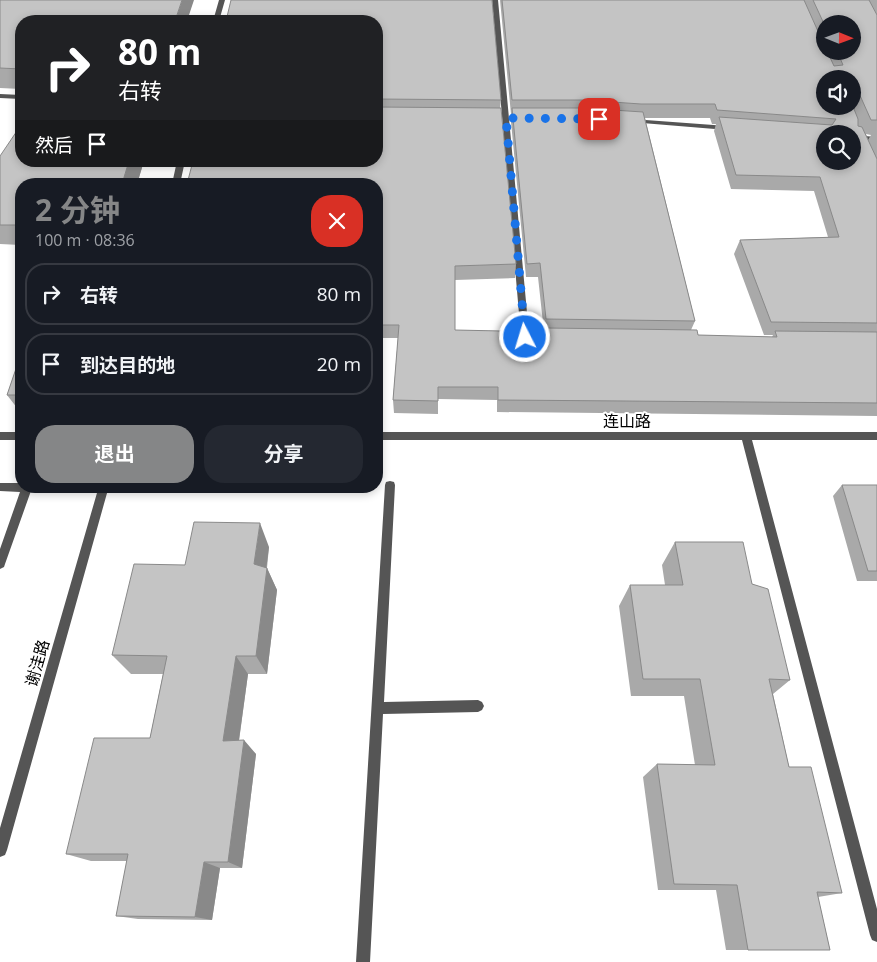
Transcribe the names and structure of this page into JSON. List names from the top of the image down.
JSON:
{
  "streets": {
    "street": ["连山路", "谢洼路"]
  },
  "north": "right",
  "page": {
    "turn": ["80 m", "右转"],
    "then": "然后",
    "heading": ["2 分钟", "100 m · 08:36"],
    "list": [
      {
        "name": "右转",
        "value": "80 m"
      },
      {
        "name": "到达目的地",
        "value": "20 m"
      }
    ],
    "buttons": ["退出", "分享"]
  }
}
